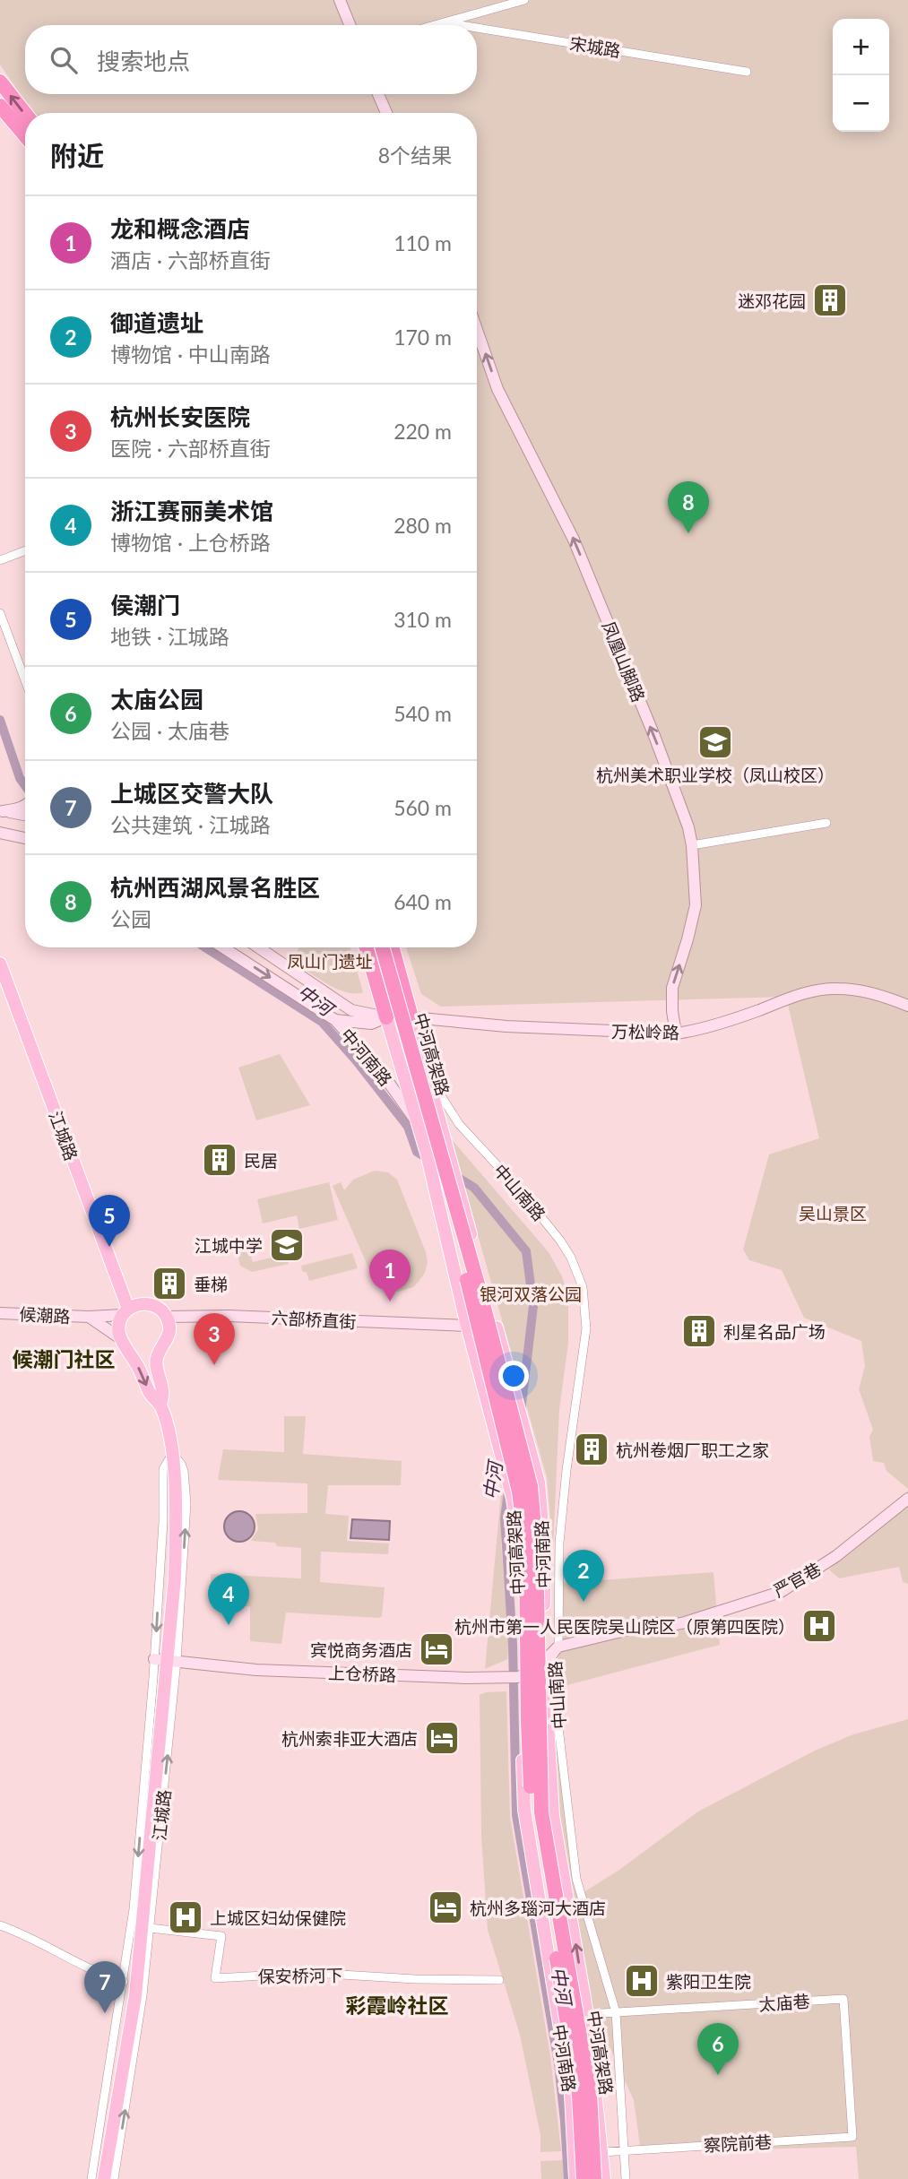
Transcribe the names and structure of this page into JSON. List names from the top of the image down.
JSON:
{
  "streets": {
    "highway": ["中河高架路"],
    "main road": ["中河南路", "江城路"],
    "street": [
      "宋城路",
      "凤凰山脚路",
      "万松岭路",
      "中山南路",
      "候潮路",
      "六部桥直街",
      "严官巷",
      "上仓桥路",
      "保安桥河下",
      "太庙巷",
      "察院前巷"
    ]
  },
  "crossings": [
    ["凤凰山脚路", "万松岭路"],
    ["万松岭路", "中河南路"],
    ["中河南路", "中山南路"],
    ["中河南路", "六部桥直街"],
    ["中河南路", "上仓桥路"],
    ["中河南路", "太庙巷"],
    ["中河南路", "察院前巷"],
    ["江城路", "候潮路"],
    ["江城路", "六部桥直街"],
    ["江城路", "上仓桥路"],
    ["江城路", "保安桥河下"],
    ["中山南路", "严官巷"],
    ["中山南路", "太庙巷"],
    ["中山南路", "察院前巷"],
    ["候潮路", "六部桥直街"],
    ["太庙巷", "察院前巷"]
  ],
  "one_way": ["凤凰山脚路"],
  "districts": ["候潮门社区", "彩霞岭社区"],
  "water": ["中河"],
  "parks": ["凤山门遗址", "吴山景区", "银河双落公园"],
  "places": {
    "building": [
      "迷邓花园",
      "民居",
      "垂梯",
      "利星名品广场",
      "杭州卷烟厂职工之家"
    ],
    "school or university": ["杭州美术职业学校（凤山校区）", "江城中学"],
    "hospital": ["杭州市第一人民医院吴山院区（原第四医院）", "上城区妇幼保健院", "紫阳卫生院"],
    "hotel": ["宾悦商务酒店", "杭州索非亚大酒店", "杭州多瑙河大酒店"]
  },
  "page": {
    "map_buttons": ["+", "−"],
    "search": "搜索地点",
    "heading": ["附近", "8个结果"],
    "list": [
      {
        "mark": "1",
        "name": "龙和概念酒店",
        "note": "酒店 · 六部桥直街",
        "value": "110 m"
      },
      {
        "mark": "2",
        "name": "御道遗址",
        "note": "博物馆 · 中山南路",
        "value": "170 m"
      },
      {
        "mark": "3",
        "name": "杭州长安医院",
        "note": "医院 · 六部桥直街",
        "value": "220 m"
      },
      {
        "mark": "4",
        "name": "浙江赛丽美术馆",
        "note": "博物馆 · 上仓桥路",
        "value": "280 m"
      },
      {
        "mark": "5",
        "name": "侯潮门",
        "note": "地铁 · 江城路",
        "value": "310 m"
      },
      {
        "mark": "6",
        "name": "太庙公园",
        "note": "公园 · 太庙巷",
        "value": "540 m"
      },
      {
        "mark": "7",
        "name": "上城区交警大队",
        "note": "公共建筑 · 江城路",
        "value": "560 m"
      },
      {
        "mark": "8",
        "name": "杭州西湖风景名胜区",
        "note": "公园",
        "value": "640 m"
      }
    ],
    "pins": [
      "8",
      "5",
      "1",
      "3",
      "2",
      "4",
      "7",
      "6"
    ]
  }
}
